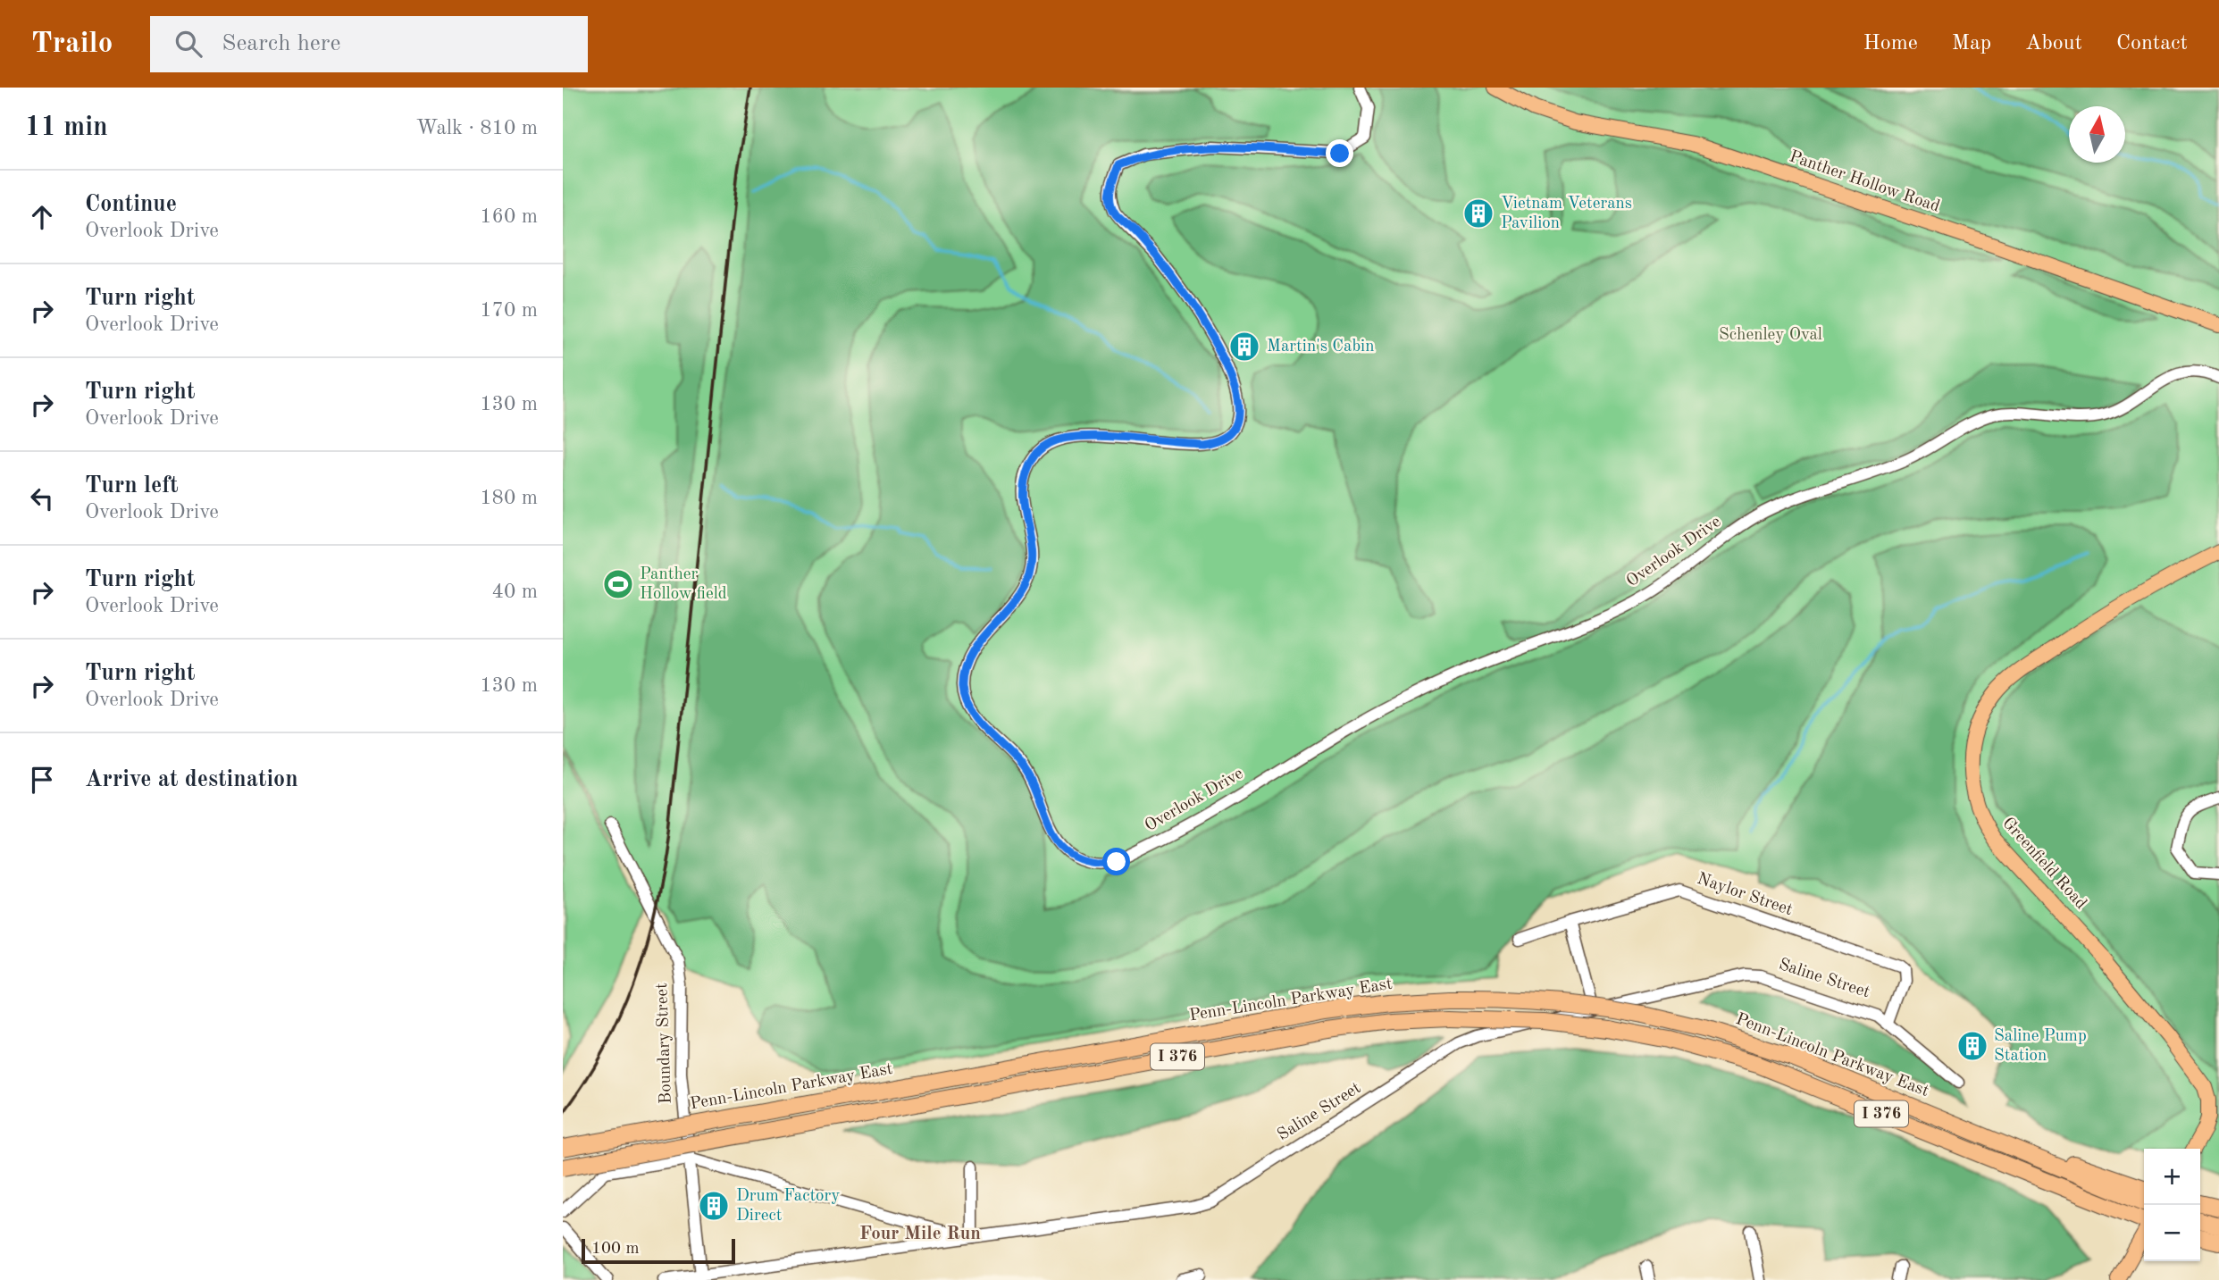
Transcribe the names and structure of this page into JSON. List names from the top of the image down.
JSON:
{
  "streets": {
    "highway": ["Penn-Lincoln Parkway East", "I 376"],
    "main road": ["Panther Hollow Road", "Greenfield Road"],
    "street": [
      "Overlook Drive",
      "Naylor Street",
      "Saline Street",
      "Boundary Street"
    ]
  },
  "crossings": [
    ["Naylor Street", "Saline Street"],
    ["Saline Street", "Boundary Street"]
  ],
  "districts": ["Four Mile Run"],
  "parks": ["Schenley Oval"],
  "places": {
    "building": [
      "Vietnam Veterans Pavilion",
      "Martin's Cabin",
      "Saline Pump Station",
      "Drum Factory Direct"
    ],
    "sports": ["Panther Hollow field"]
  },
  "scale_bar": "100 m",
  "north": "top",
  "page": {
    "header": "Trailo",
    "search": "Search here",
    "nav": [
      "Home",
      "Map",
      "About",
      "Contact"
    ],
    "heading": ["11 min", "Walk · 810 m"],
    "list": [
      ["Continue", "Overlook Drive", "160 m"],
      ["Turn right", "Overlook Drive", "170 m"],
      ["Turn right", "Overlook Drive", "130 m"],
      ["Turn left", "Overlook Drive", "180 m"],
      ["Turn right", "Overlook Drive", "40 m"],
      ["Turn right", "Overlook Drive", "130 m"],
      "Arrive at destination"
    ],
    "map_buttons": ["+", "−"],
    "scale": "100 m"
  }
}
